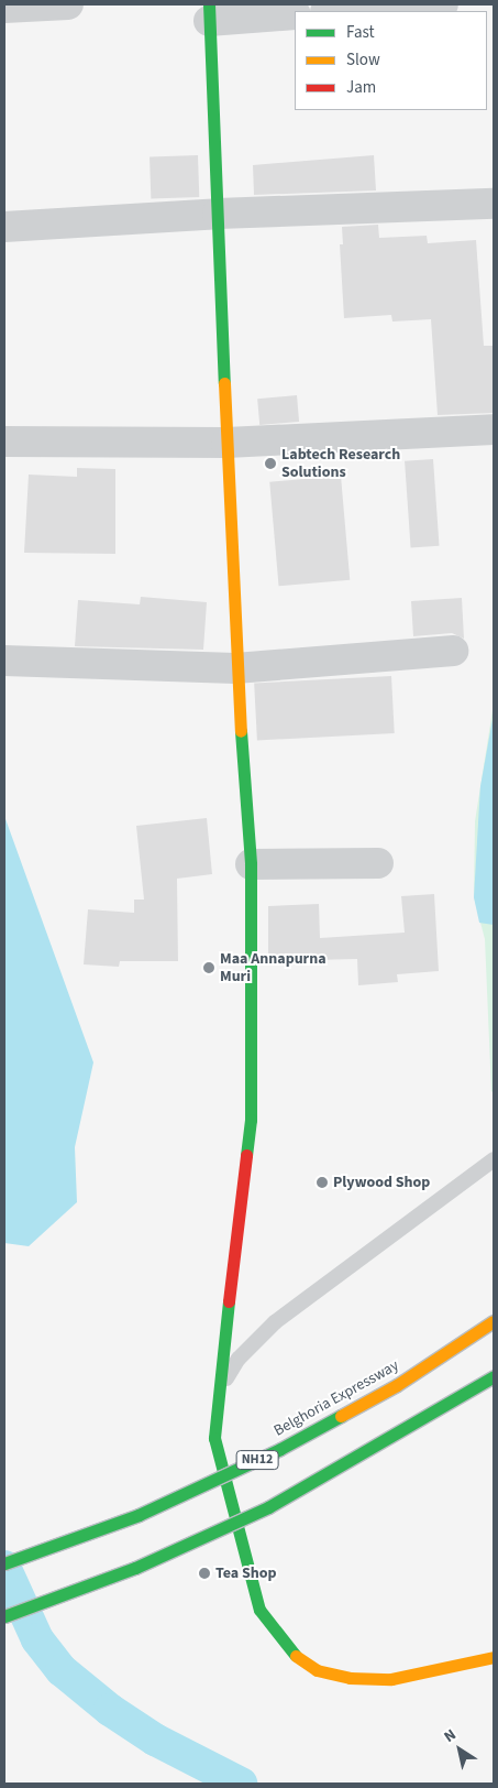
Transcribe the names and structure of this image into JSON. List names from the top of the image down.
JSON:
{
  "streets": {
    "main road": ["Belghoria Expressway", "NH12"]
  },
  "places": [
    "Labtech Research Solutions",
    "Maa Annapurna Muri",
    "Plywood Shop",
    "Tea Shop"
  ],
  "legend": ["Fast", "Slow", "Jam"],
  "north": "top left"
}
